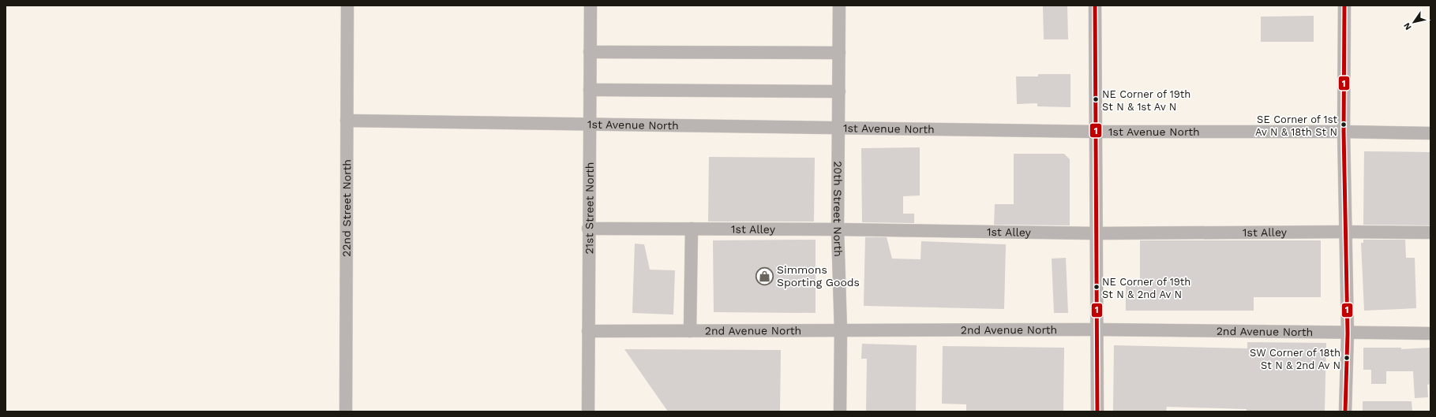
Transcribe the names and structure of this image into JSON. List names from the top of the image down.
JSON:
{
  "streets": {
    "street": [
      "1st Avenue North",
      "22nd Street North",
      "21st Street North",
      "20th Street North",
      "1st Alley",
      "2nd Avenue North"
    ]
  },
  "crossings": [
    ["1st Avenue North", "22nd Street North"],
    ["1st Avenue North", "21st Street North"],
    ["1st Avenue North", "20th Street North"],
    ["21st Street North", "1st Alley"],
    ["21st Street North", "2nd Avenue North"],
    ["20th Street North", "1st Alley"],
    ["20th Street North", "2nd Avenue North"]
  ],
  "places": {
    "other": [
      "NE Corner of 19th St N & 1st Av N",
      "SE Corner of 1st Av N & 18th St N",
      "NE Corner of 19th St N & 2nd Av N",
      "SW Corner of 18th St N & 2nd Av N"
    ],
    "shop": ["Simmons Sporting Goods"]
  },
  "lines": ["transit line 1"],
  "north": "bottom left"
}
